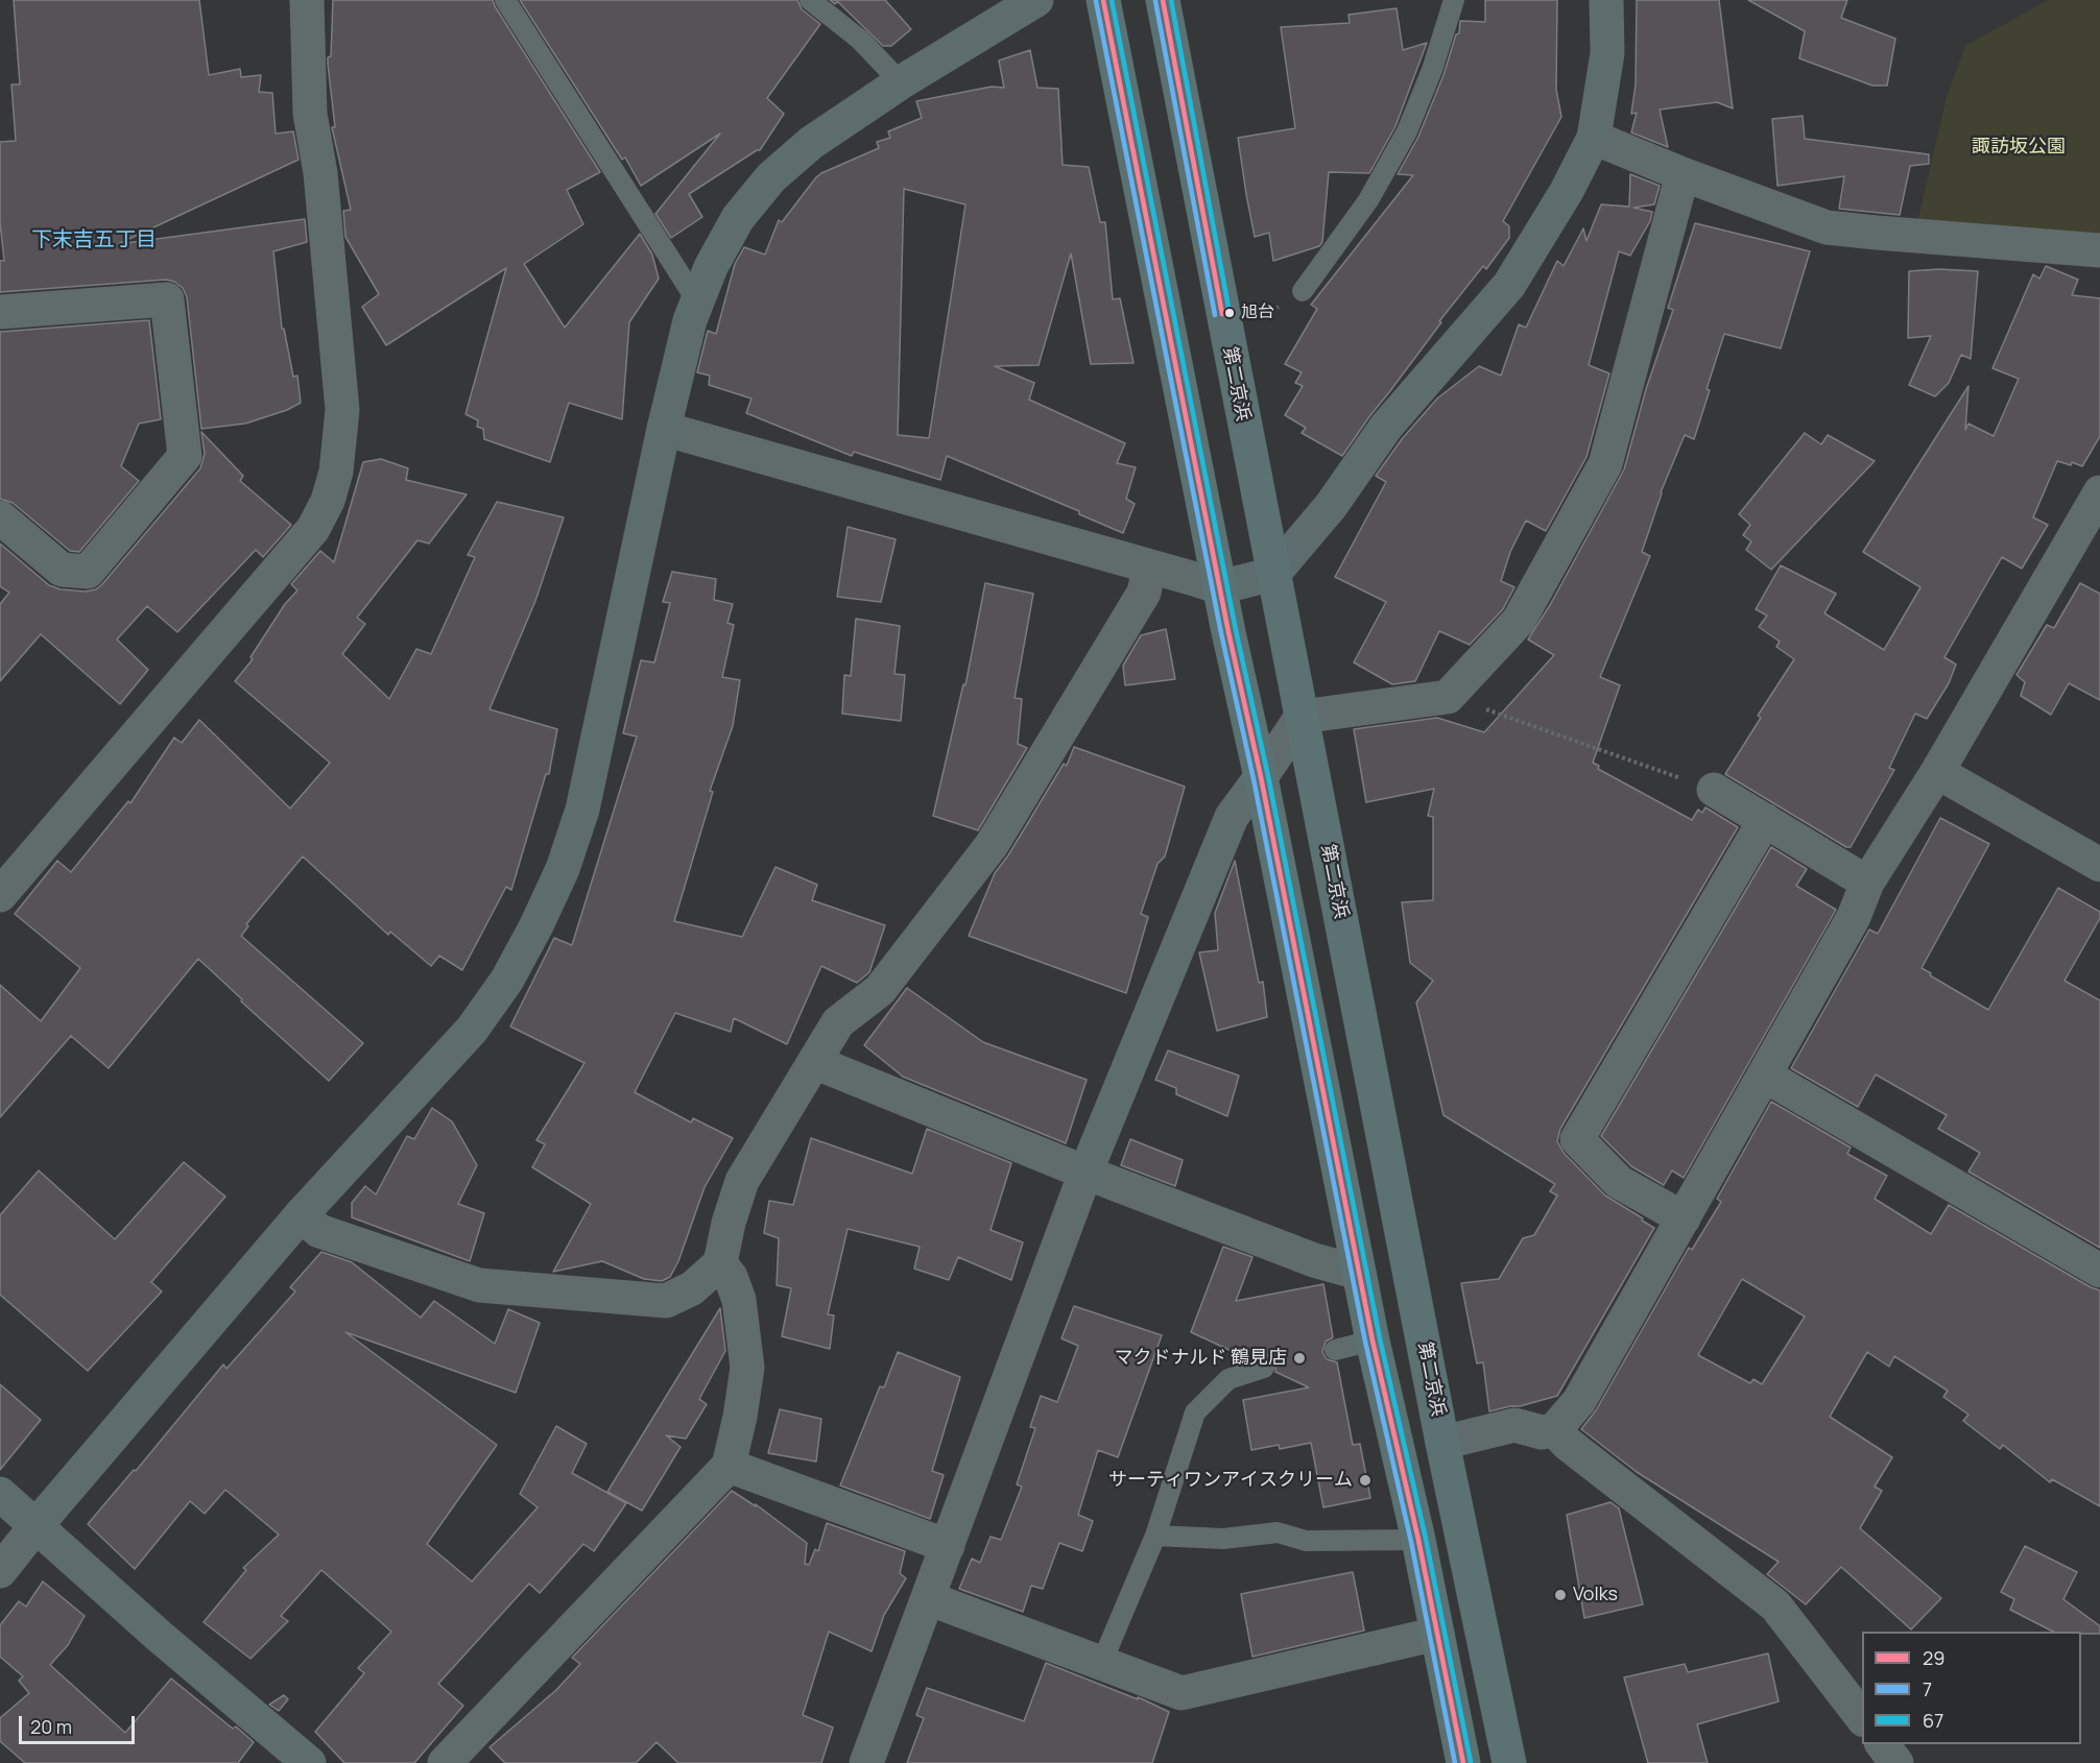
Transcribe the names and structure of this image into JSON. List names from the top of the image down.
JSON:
{
  "streets": {
    "highway": ["第二京浜"]
  },
  "districts": ["下末吉五丁目"],
  "parks": ["諏訪坂公園"],
  "places": [
    "旭台",
    "マクドナルド 鶴見店",
    "サーティワンアイスクリーム",
    "Volks"
  ],
  "lines": ["transit line 29", "transit line 67", "transit line 7"],
  "legend": ["29", "7", "67"],
  "scale_bar": "20 m"
}
